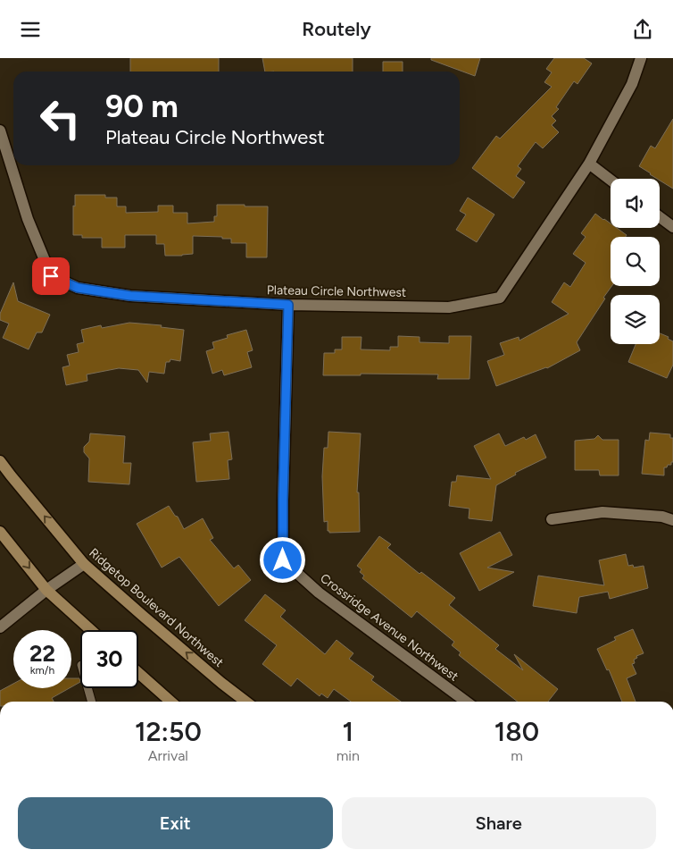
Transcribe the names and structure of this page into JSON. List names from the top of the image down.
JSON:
{
  "streets": {
    "main road": ["Ridgetop Boulevard Northwest"],
    "street": ["Plateau Circle Northwest", "Crossridge Avenue Northwest"]
  },
  "crossings": [
    ["Plateau Circle Northwest", "Crossridge Avenue Northwest"]
  ],
  "page": {
    "header": "Routely",
    "turn": ["90 m", "Plateau Circle Northwest"],
    "speed": "22 km/h",
    "limit": "30",
    "eta": [
      "12:50",
      "Arrival",
      "1",
      "min",
      "180",
      "m"
    ],
    "buttons": ["Exit", "Share"]
  }
}
